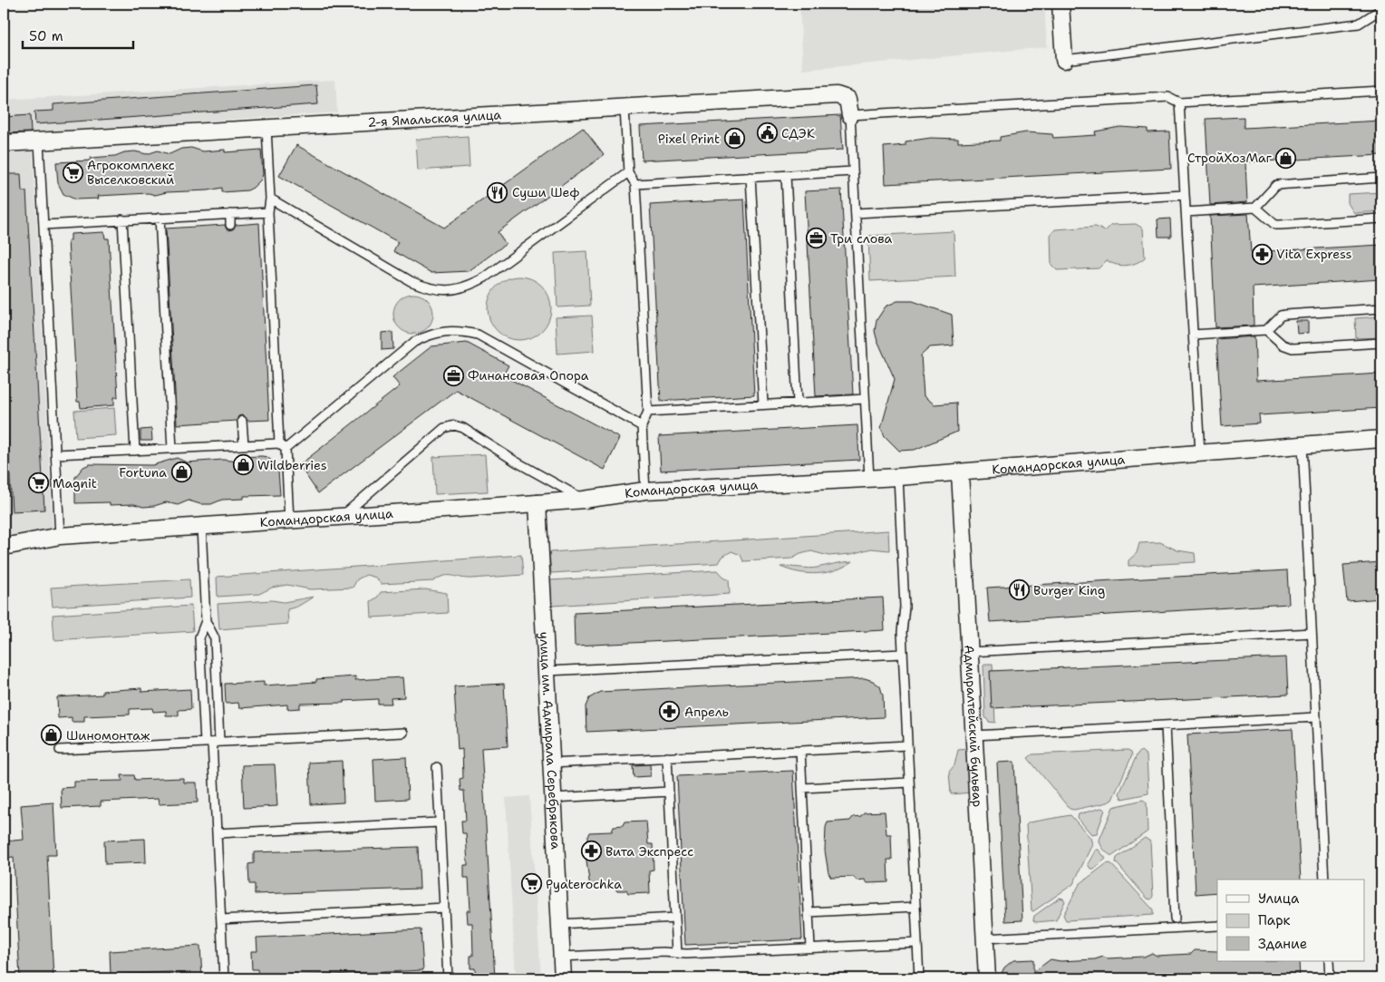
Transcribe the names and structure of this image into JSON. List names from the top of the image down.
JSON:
{
  "streets": {
    "street": [
      "2-я Ямальская улица",
      "Командорская улица",
      "Адмиралтейский бульвар",
      "улица им. Адмирала Серебрякова"
    ]
  },
  "crossings": [
    ["Командорская улица", "Адмиралтейский бульвар"],
    ["Командорская улица", "улица им. Адмирала Серебрякова"]
  ],
  "places": {
    "public building": ["СДЭК"],
    "shop": [
      "Pixel Print",
      "СтройХозМаг",
      "Wildberries",
      "Fortuna",
      "Шиномонтаж"
    ],
    "supermarket": ["Агрокомплекс Выселковский", "Magnit", "Pyaterochka"],
    "restaurant": ["Суши Шеф", "Burger King"],
    "office": ["Три слова", "Финансовая Опора"],
    "pharmacy": ["Vita Express", "Апрель", "Вита Экспресс"]
  },
  "legend": ["Улица", "Парк", "Здание"],
  "scale_bar": "50 m"
}
